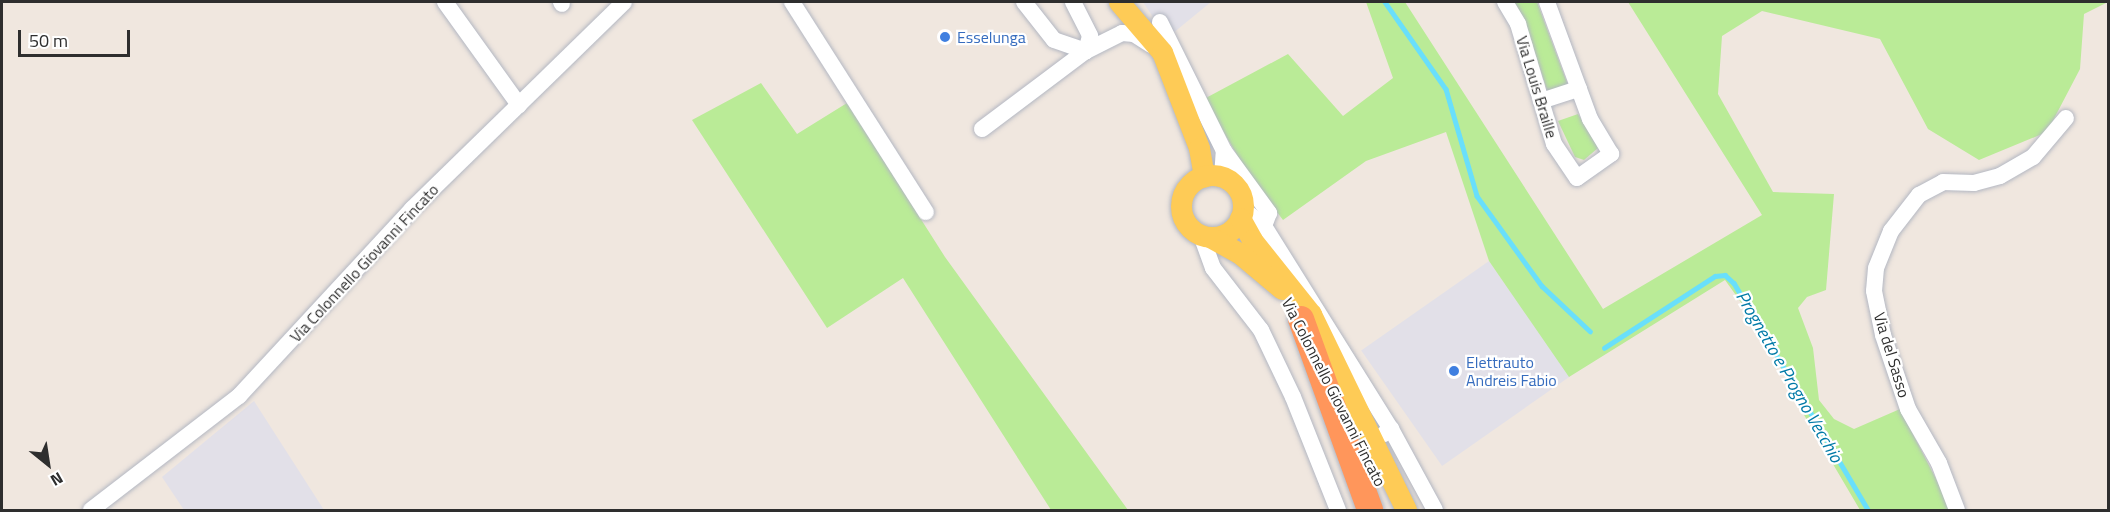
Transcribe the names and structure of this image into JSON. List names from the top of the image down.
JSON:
{
  "streets": {
    "main road": ["Via Colonnello Giovanni Fincato"],
    "street": ["Via Louis Braille", "Via del Sasso"]
  },
  "water": ["Prognetto e Progno Vecchio"],
  "places": ["Esselunga", "Elettrauto Andreis Fabio"],
  "scale_bar": "50 m",
  "north": "bottom right"
}
